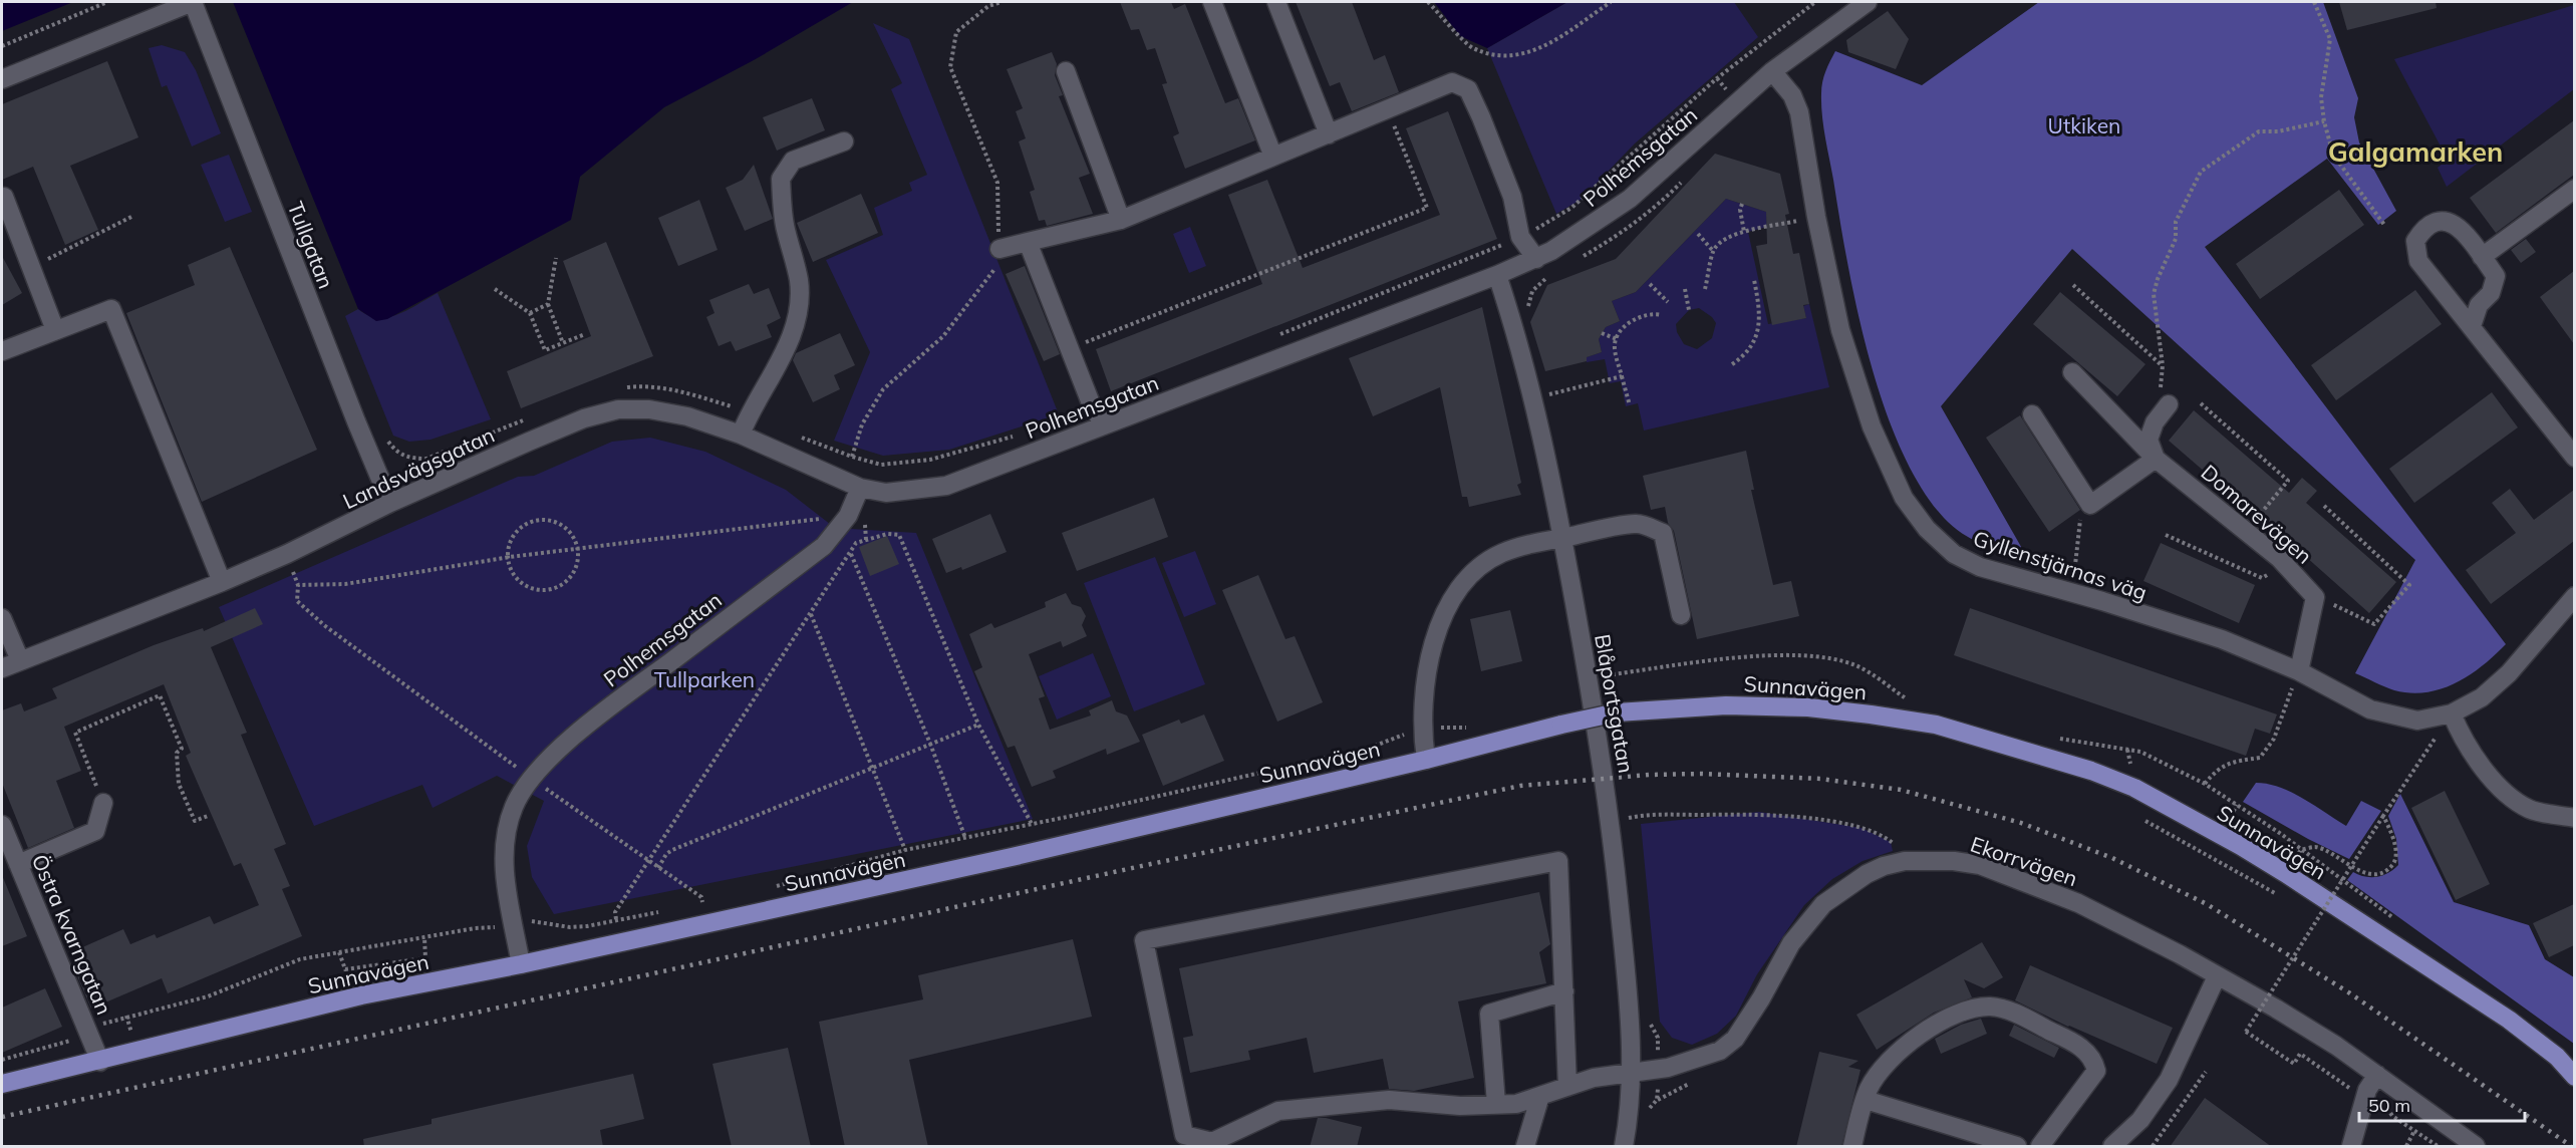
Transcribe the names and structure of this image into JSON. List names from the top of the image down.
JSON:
{
  "streets": {
    "main road": ["Sunnavägen"],
    "street": [
      "Polhemsgatan",
      "Tullgatan",
      "Landsvägsgatan",
      "Domarevägen",
      "Gyllenstjärnas väg",
      "Blåportsgatan",
      "Ekorrvägen",
      "Östra kvarngatan"
    ]
  },
  "crossings": [
    ["Polhemsgatan", "Landsvägsgatan"],
    ["Polhemsgatan", "Gyllenstjärnas väg"],
    ["Polhemsgatan", "Sunnavägen"],
    ["Polhemsgatan", "Blåportsgatan"],
    ["Tullgatan", "Landsvägsgatan"],
    ["Domarevägen", "Gyllenstjärnas väg"],
    ["Sunnavägen", "Östra kvarngatan"],
    ["Blåportsgatan", "Ekorrvägen"]
  ],
  "districts": ["Galgamarken"],
  "parks": ["Utkiken", "Tullparken"],
  "scale_bar": "50 m"
}
